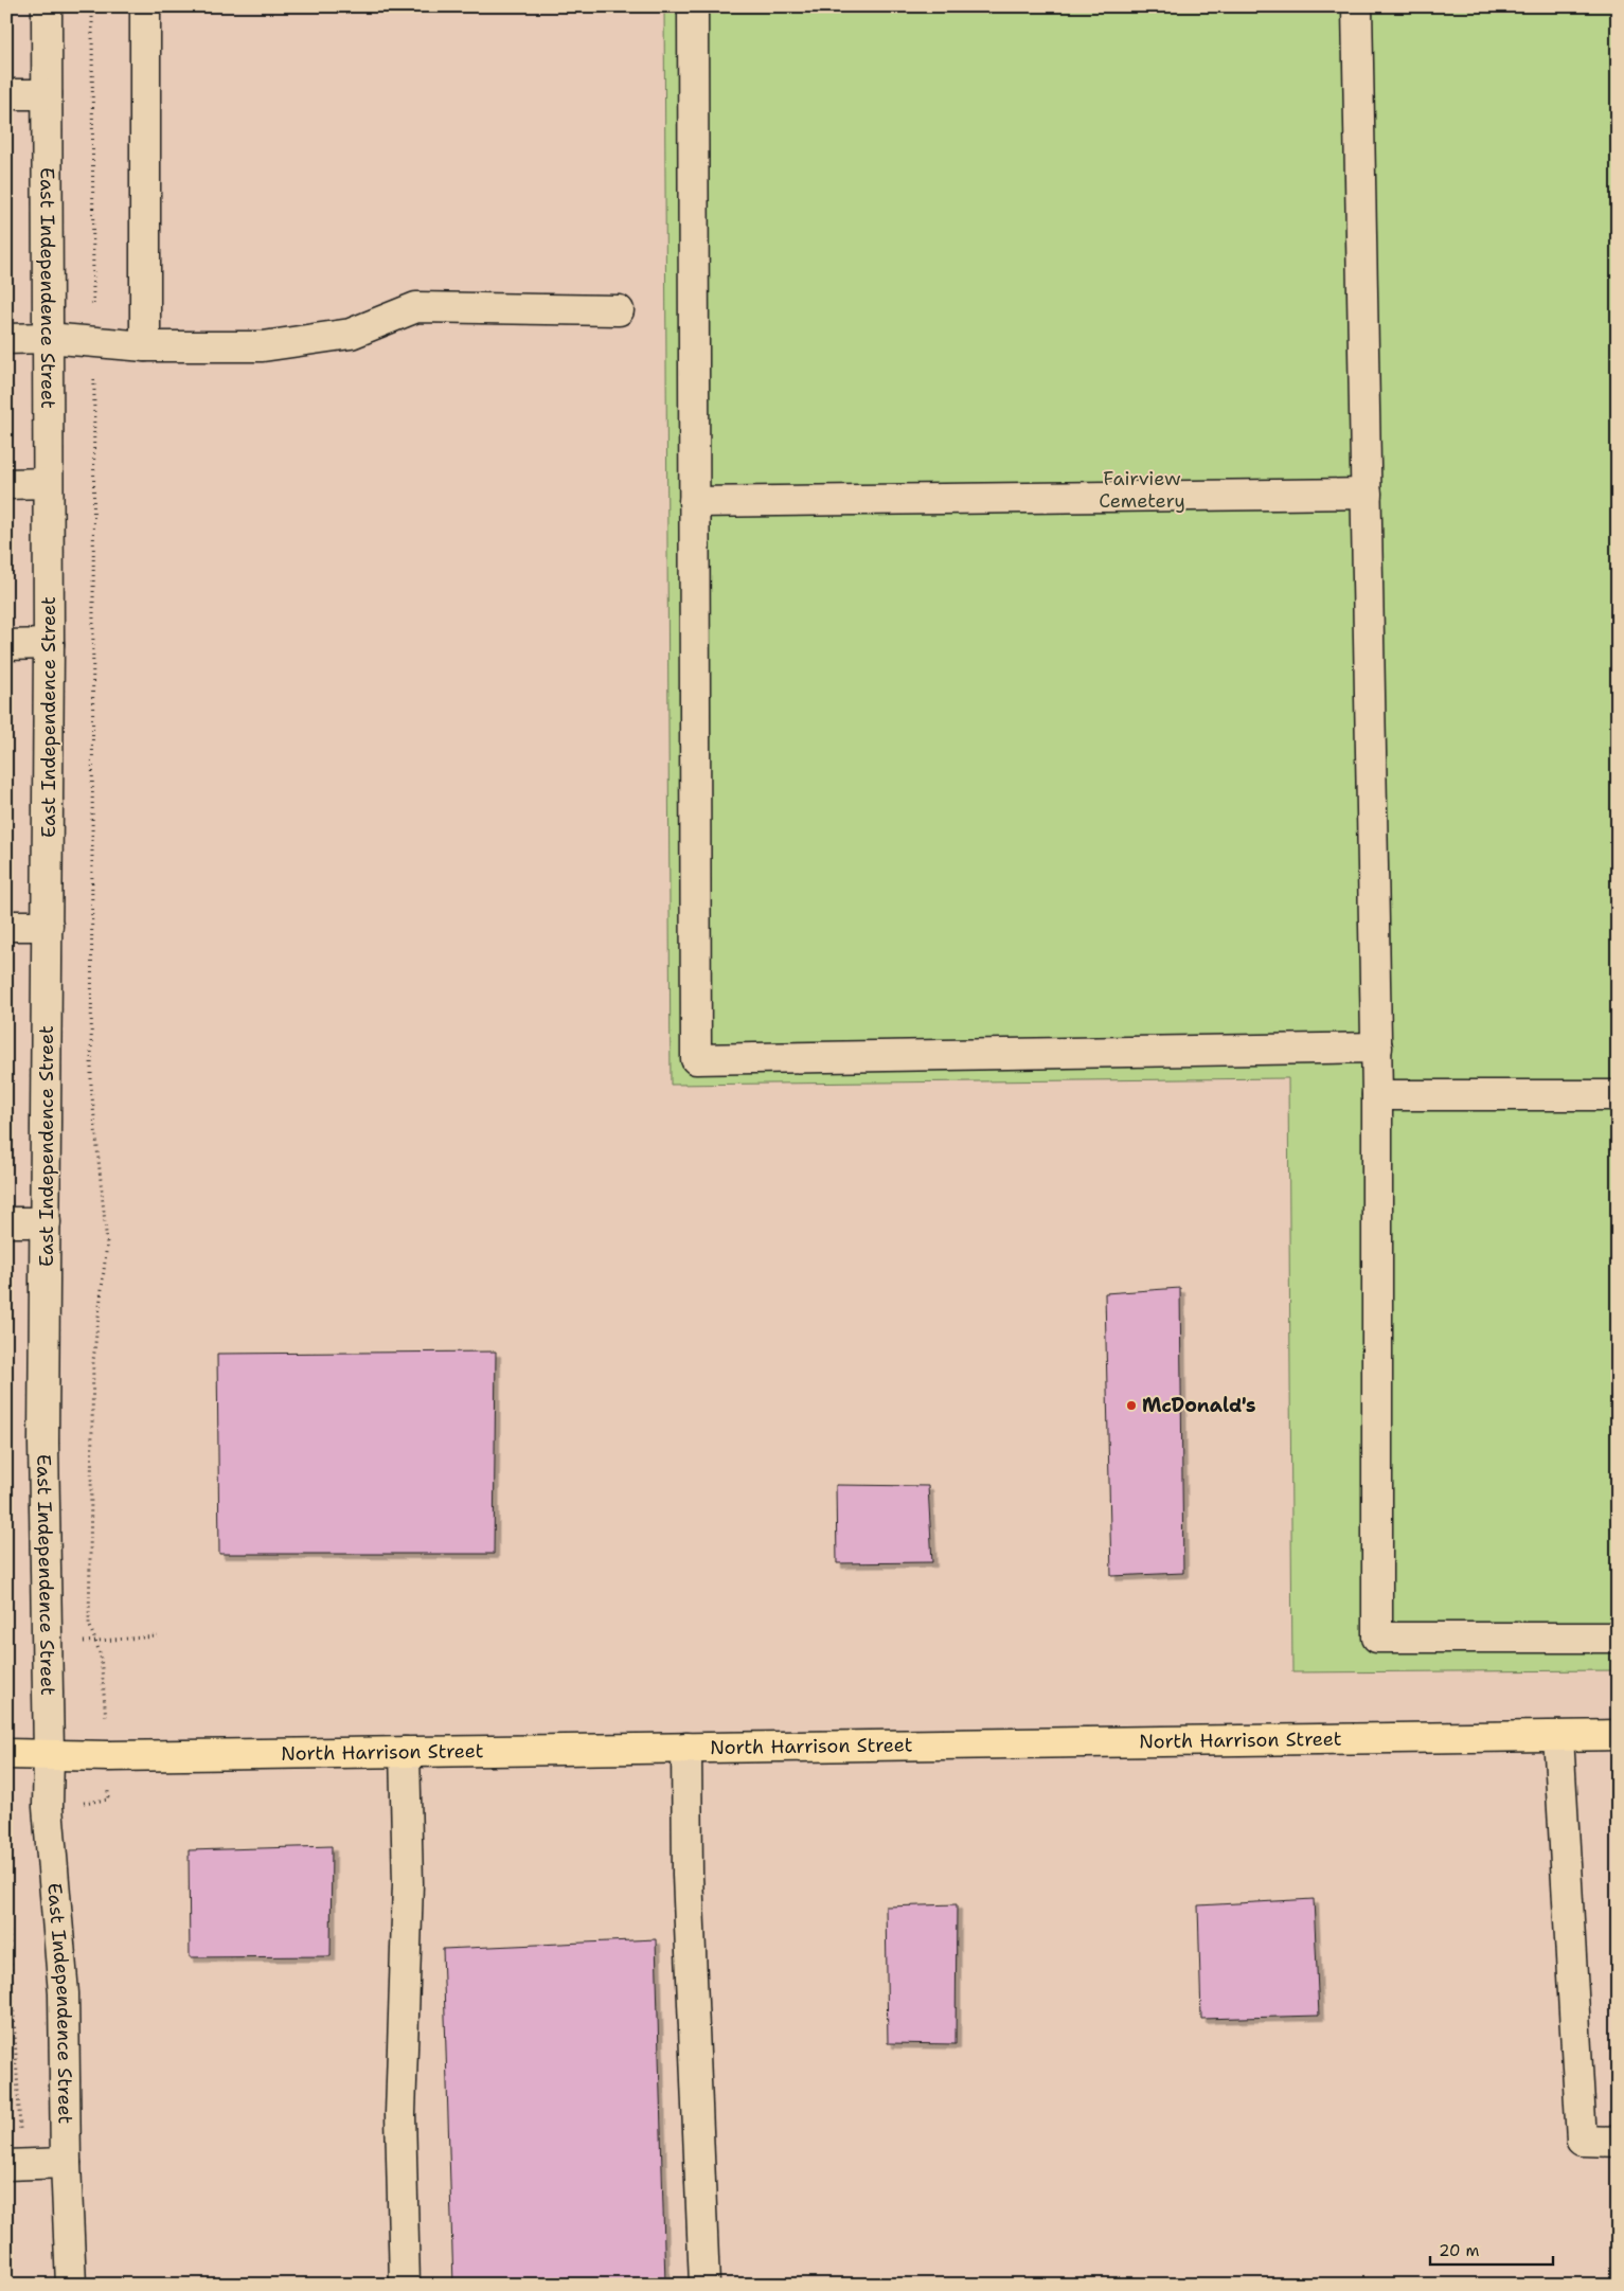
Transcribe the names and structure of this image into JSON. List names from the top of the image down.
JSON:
{
  "streets": {
    "main road": ["North Harrison Street"],
    "street": ["East Independence Street"]
  },
  "crossings": [
    ["East Independence Street", "North Harrison Street"]
  ],
  "parks": ["Fairview Cemetery"],
  "places": ["McDonald's"],
  "scale_bar": "20 m"
}
